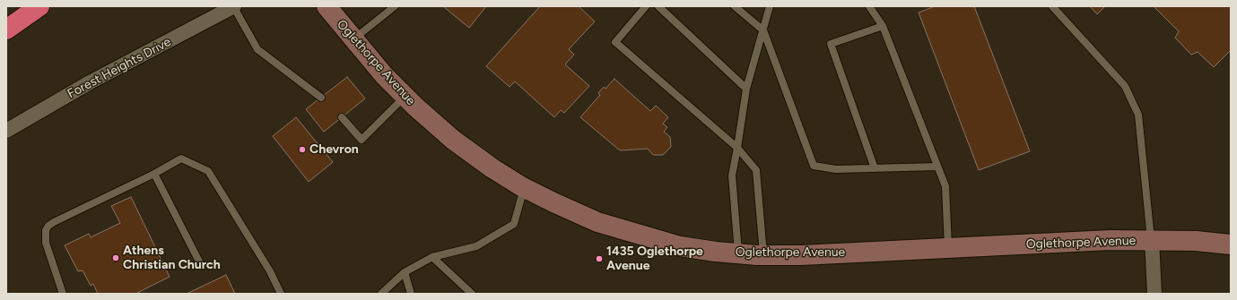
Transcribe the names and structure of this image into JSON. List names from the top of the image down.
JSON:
{
  "streets": {
    "main road": ["Oglethorpe Avenue"],
    "street": ["Forest Heights Drive"]
  },
  "places": ["Chevron", "Athens Christian Church", "1435 Oglethorpe Avenue"]
}
